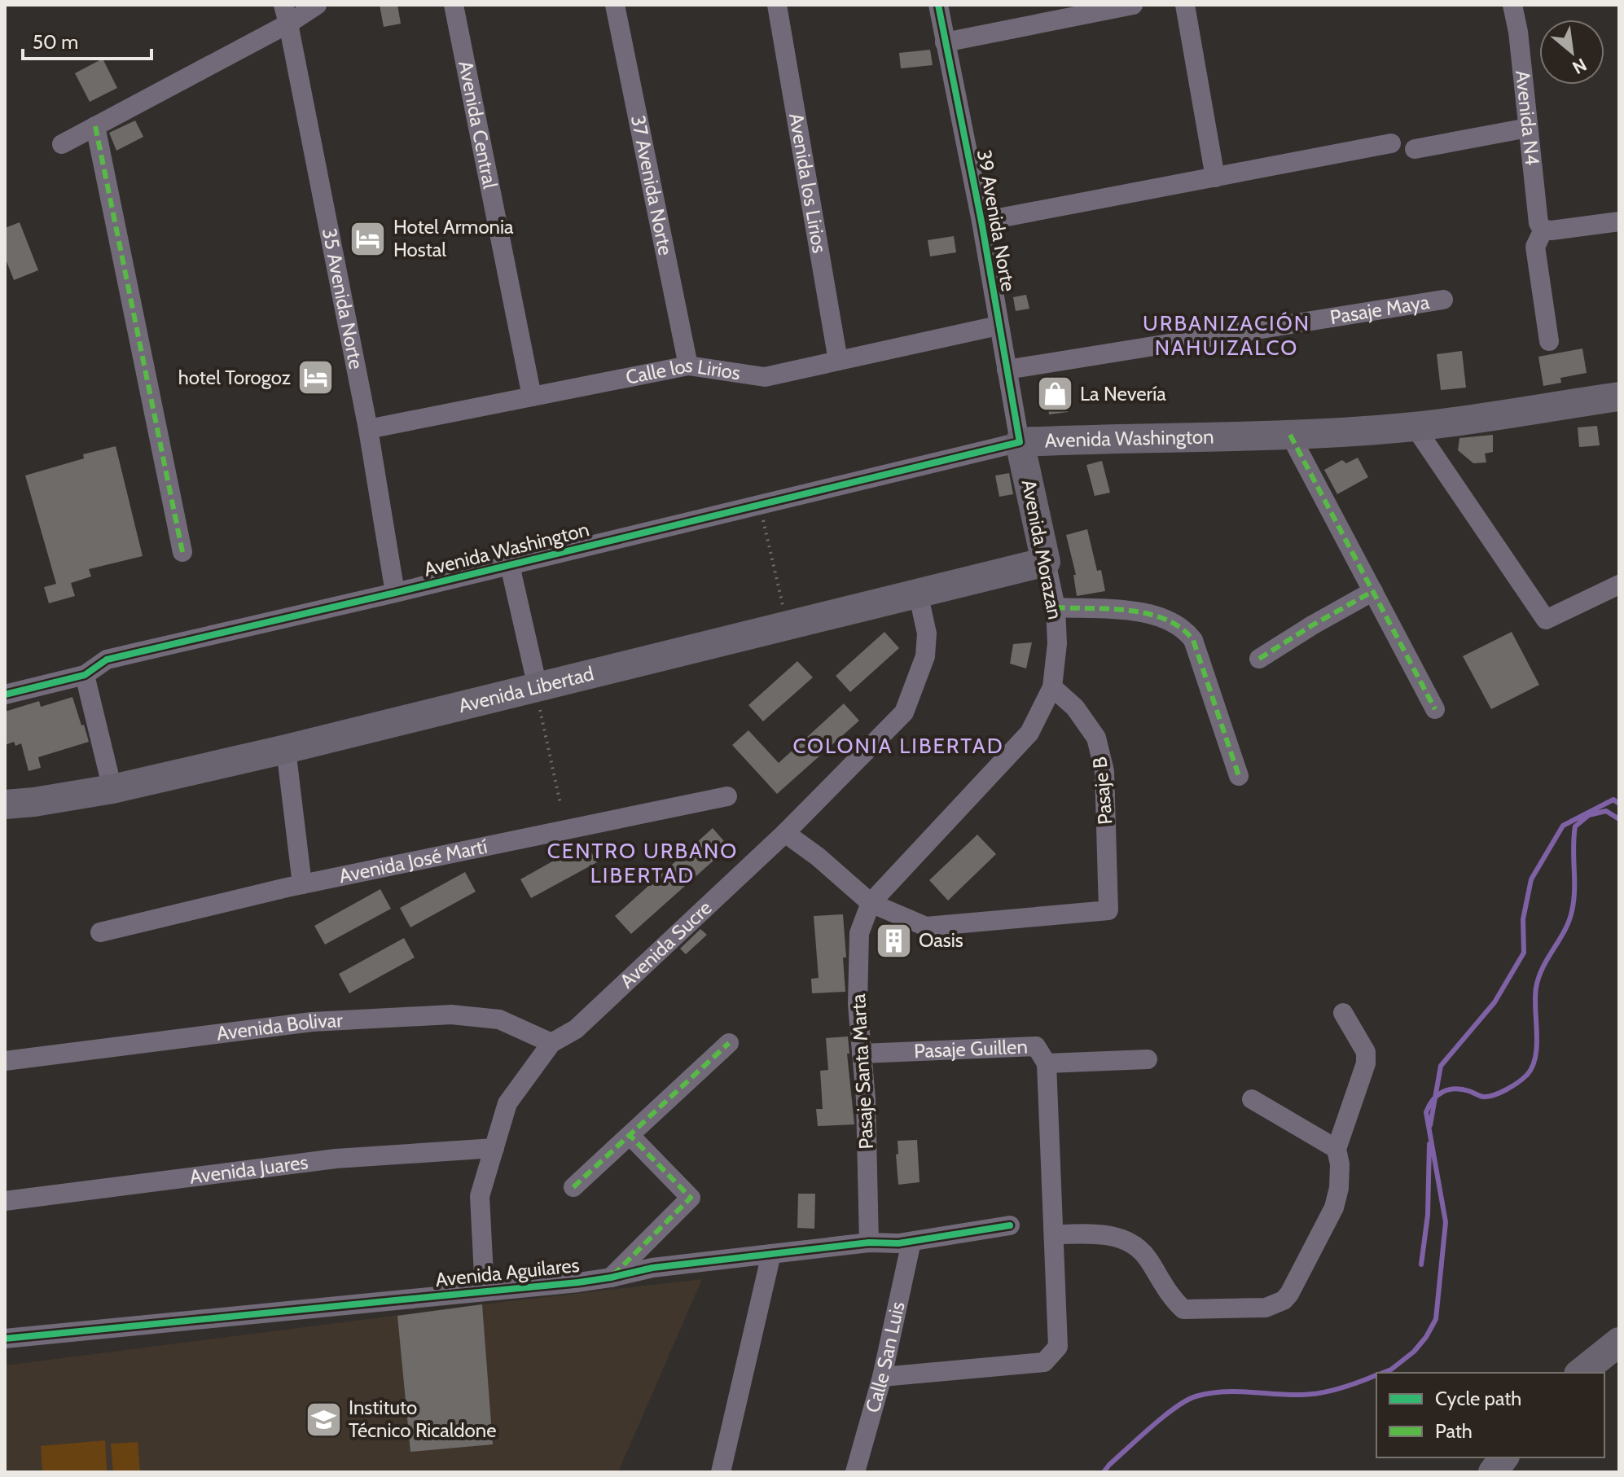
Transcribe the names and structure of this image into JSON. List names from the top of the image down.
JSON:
{
  "streets": {
    "main road": ["Avenida Washington", "Avenida Morazan", "Avenida Libertad"],
    "street": [
      "Avenida N4",
      "Avenida Central",
      "Avenida los Lirios",
      "37 Avenida Norte",
      "39 Avenida Norte",
      "35 Avenida Norte",
      "Pasaje Maya",
      "Calle los Lirios",
      "Pasaje B",
      "Avenida José Martí",
      "Avenida Sucre",
      "Avenida Bolivar",
      "Pasaje Guillen",
      "Pasaje Santa Marta",
      "Avenida Juares",
      "Avenida Aguilares",
      "Calle San Luis"
    ]
  },
  "crossings": [
    ["Avenida Central", "Calle los Lirios"],
    ["Avenida los Lirios", "Calle los Lirios"],
    ["37 Avenida Norte", "Calle los Lirios"],
    ["39 Avenida Norte", "Pasaje Maya"],
    ["39 Avenida Norte", "Calle los Lirios"],
    ["39 Avenida Norte", "Avenida Washington"],
    ["39 Avenida Norte", "Avenida Morazan"],
    ["35 Avenida Norte", "Calle los Lirios"],
    ["35 Avenida Norte", "Avenida Washington"],
    ["Avenida Washington", "Avenida Morazan"],
    ["Avenida Morazan", "Avenida Libertad"],
    ["Avenida Morazan", "Pasaje B"],
    ["Avenida Morazan", "Pasaje Santa Marta"],
    ["Avenida Libertad", "Avenida Sucre"],
    ["Pasaje B", "Pasaje Santa Marta"],
    ["Avenida Sucre", "Avenida Bolivar"],
    ["Avenida Sucre", "Avenida Juares"],
    ["Avenida Sucre", "Avenida Aguilares"],
    ["Pasaje Guillen", "Pasaje Santa Marta"],
    ["Pasaje Santa Marta", "Avenida Aguilares"],
    ["Avenida Aguilares", "Calle San Luis"]
  ],
  "districts": ["URBANIZACIÓN NAHUIZALCO", "COLONIA LIBERTAD", "CENTRO URBANO LIBERTAD"],
  "places": {
    "hotel": ["Hotel Armonia Hostal", "hotel Torogoz"],
    "shop": ["La Nevería"],
    "building": ["Oasis"],
    "school or university": ["Instituto Técnico Ricaldone"]
  },
  "legend": ["Cycle path", "Path"],
  "scale_bar": "50 m",
  "north": "bottom right"
}
